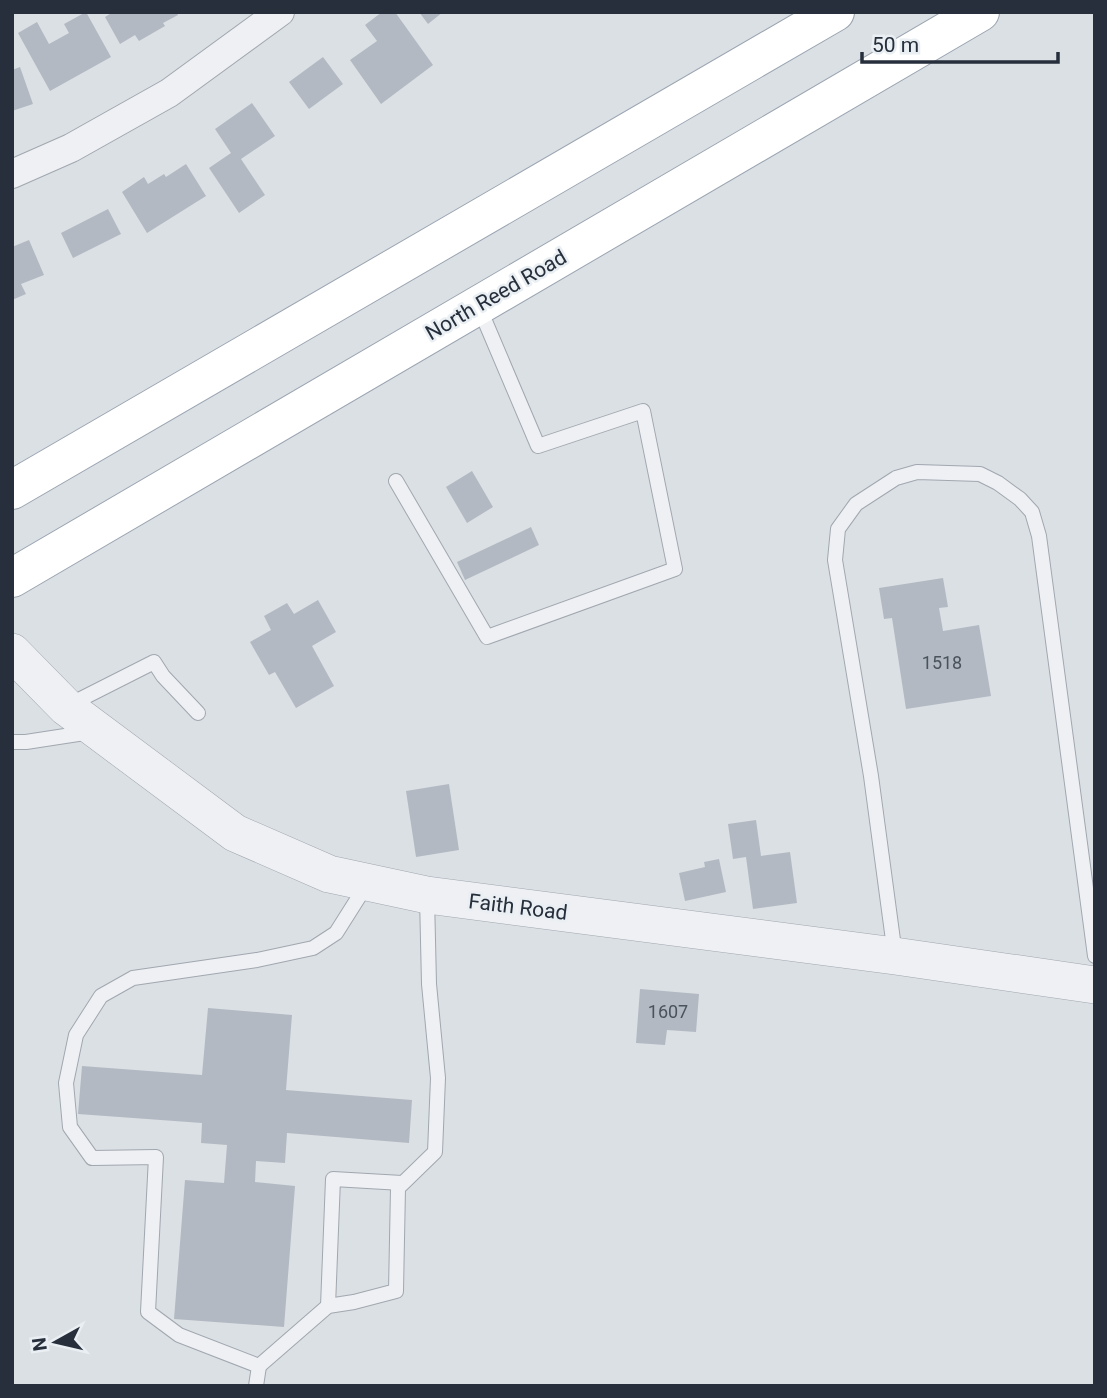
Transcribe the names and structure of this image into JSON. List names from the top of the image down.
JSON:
{
  "streets": {
    "main road": ["North Reed Road"],
    "street": ["Faith Road"]
  },
  "house_numbers": ["1518", "1607"],
  "scale_bar": "50 m",
  "north": "left"
}
